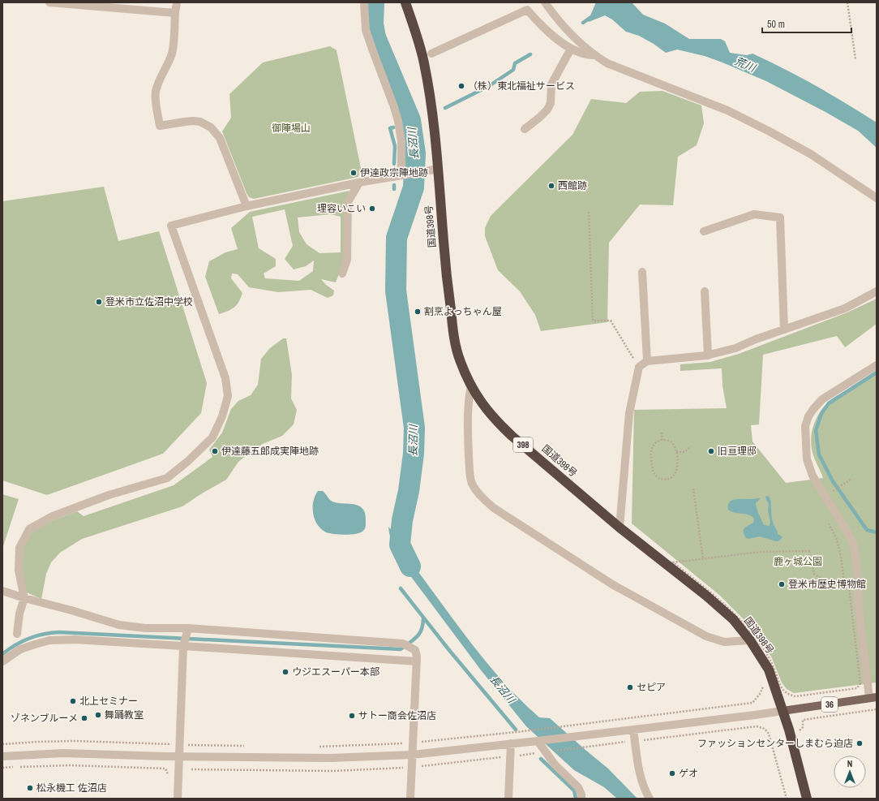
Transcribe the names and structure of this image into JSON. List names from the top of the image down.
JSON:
{
  "streets": {
    "highway": ["国道398号", "398"],
    "main road": ["36"]
  },
  "crossings": [
    ["国道398号", "36"]
  ],
  "water": ["荒川", "長沼川"],
  "parks": ["御陣場山", "鹿ヶ城公園"],
  "places": [
    "（株）東北福祉サービス",
    "伊達政宗陣地跡",
    "西館跡",
    "理容いこい",
    "登米市立佐沼中学校",
    "割烹よっちゃん屋",
    "伊達藤五郎成実陣地跡",
    "旧亘理邸",
    "登米市歴史博物館",
    "ウジエスーパー本部",
    "セピア",
    "北上セミナー",
    "舞踊教室",
    "サトー商会佐沼店",
    "ゾネンブルーメ",
    "ファッションセンターしまむら迫店",
    "ゲオ",
    "松永機工 佐沼店"
  ],
  "scale_bar": "50 m",
  "north": "top"
}
